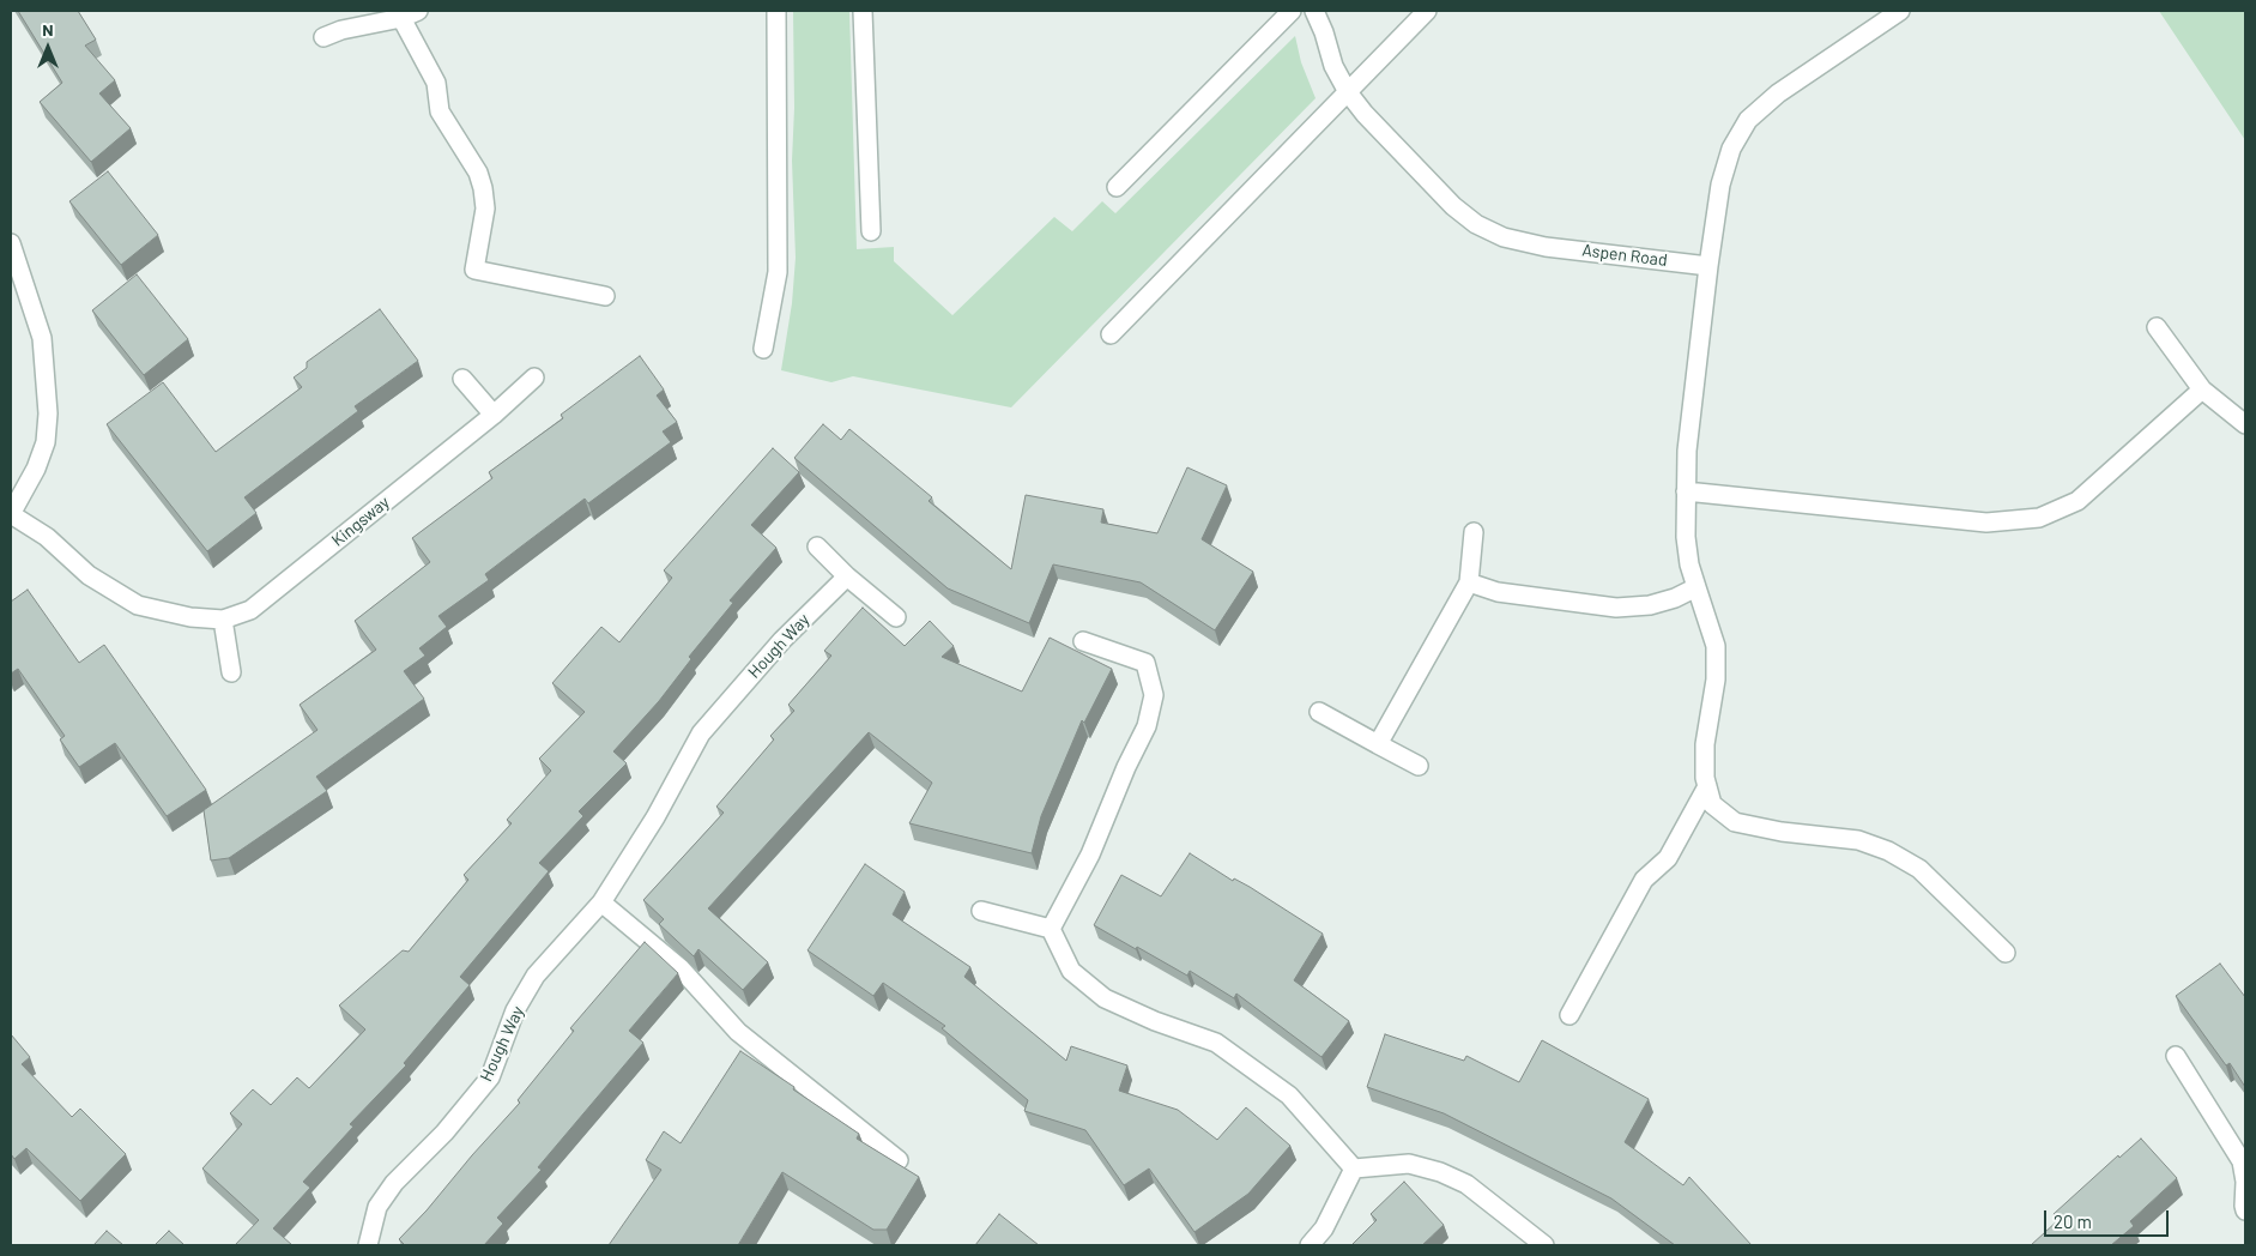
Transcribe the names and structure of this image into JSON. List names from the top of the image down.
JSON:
{
  "streets": {
    "street": ["Aspen Road", "Kingsway", "Hough Way"]
  },
  "scale_bar": "20 m",
  "north": "top"
}
